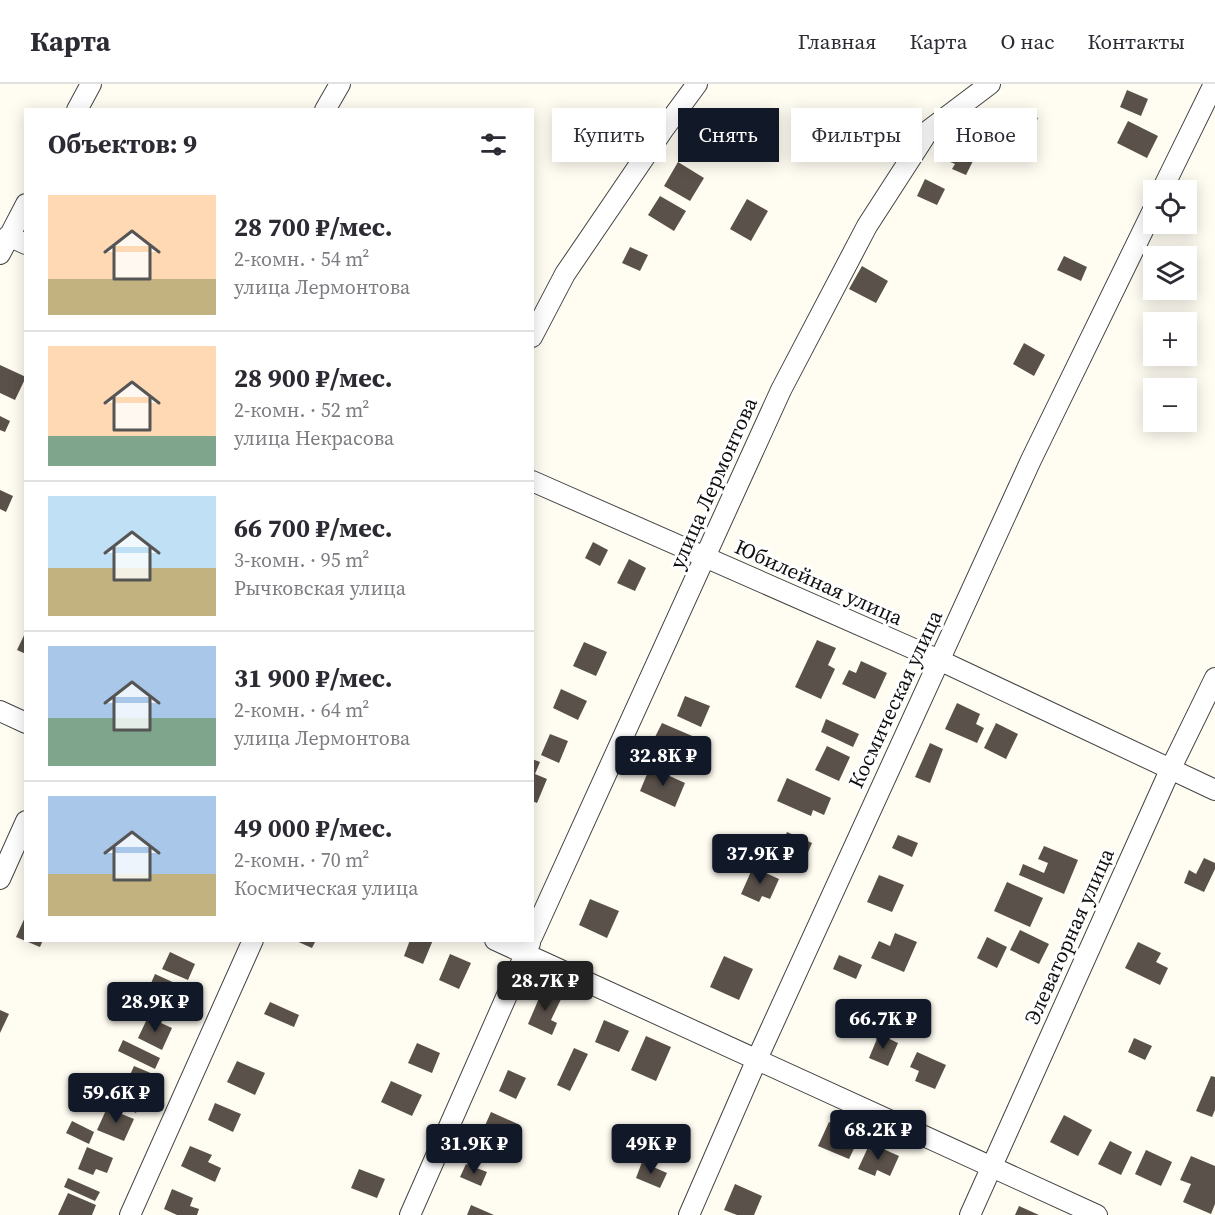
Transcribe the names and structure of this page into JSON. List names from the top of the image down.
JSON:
{
  "streets": {
    "street": [
      "улица Лермонтова",
      "Юбилейная улица",
      "Космическая улица",
      "Элеваторная улица"
    ]
  },
  "crossings": [
    ["улица Лермонтова", "Юбилейная улица"],
    ["Юбилейная улица", "Космическая улица"],
    ["Юбилейная улица", "Элеваторная улица"]
  ],
  "page": {
    "header": "Карта",
    "nav": [
      "Главная",
      "Карта",
      "О нас",
      "Контакты"
    ],
    "chip": [
      "Купить",
      "Снять",
      "Фильтры",
      "Новое"
    ],
    "heading": "Объектов: 9",
    "map_buttons": ["+", "−"],
    "list": [
      {
        "name": "28 700 ₽/мес.",
        "note": "2-комн. · 54 m² · улица Лермонтова"
      },
      {
        "name": "28 900 ₽/мес.",
        "note": "2-комн. · 52 m² · улица Некрасова"
      },
      {
        "name": "66 700 ₽/мес.",
        "note": "3-комн. · 95 m² · Рычковская улица"
      },
      {
        "name": "31 900 ₽/мес.",
        "note": "2-комн. · 64 m² · улица Лермонтова"
      },
      {
        "name": "49 000 ₽/мес.",
        "note": "2-комн. · 70 m² · Космическая улица"
      }
    ],
    "price": [
      "32.8K ₽",
      "37.9K ₽",
      "28.7K ₽",
      "28.9K ₽",
      "66.7K ₽",
      "59.6K ₽",
      "68.2K ₽",
      "31.9K ₽",
      "49K ₽"
    ]
  }
}
